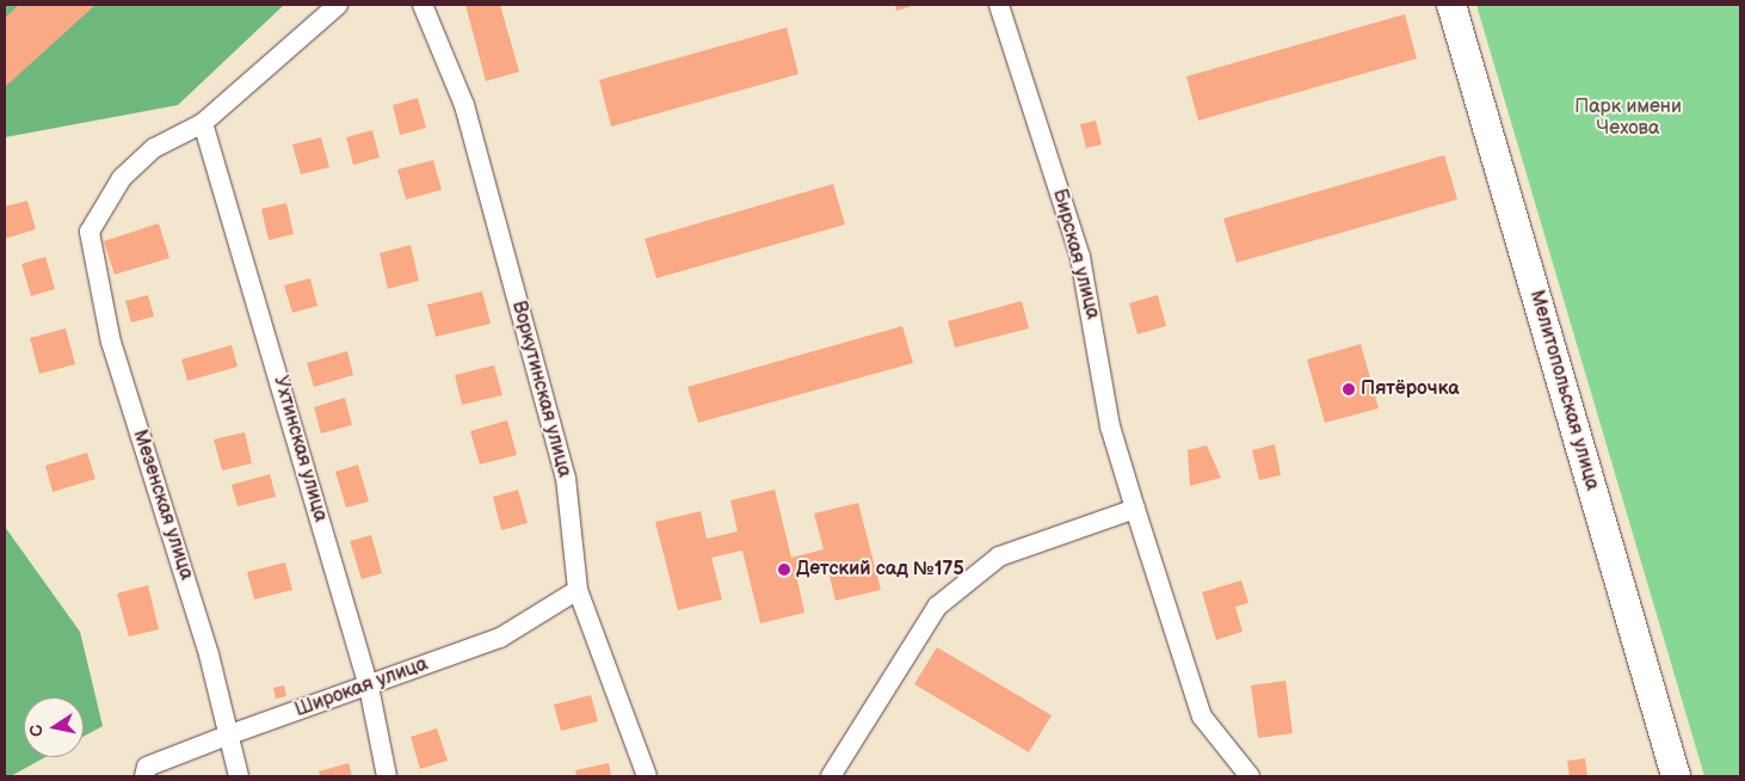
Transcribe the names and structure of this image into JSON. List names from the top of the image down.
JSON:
{
  "streets": {
    "main road": ["Мелитопольская улица"],
    "street": [
      "Бирская улица",
      "Воркутинская улица",
      "Ухтинская улица",
      "Мезенская улица",
      "Широкая улица"
    ]
  },
  "crossings": [
    ["Воркутинская улица", "Широкая улица"],
    ["Ухтинская улица", "Мезенская улица"],
    ["Ухтинская улица", "Широкая улица"],
    ["Мезенская улица", "Широкая улица"]
  ],
  "parks": ["Парк имени Чехова"],
  "places": ["Пятёрочка", "Детский сад №175"],
  "north": "left"
}
